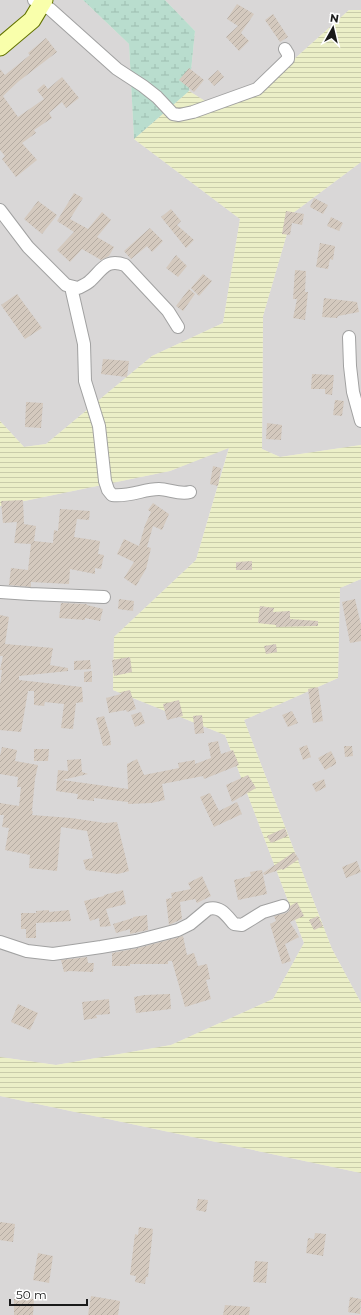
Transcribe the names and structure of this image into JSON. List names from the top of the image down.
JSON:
{
  "scale_bar": "50 m",
  "north": "top"
}
